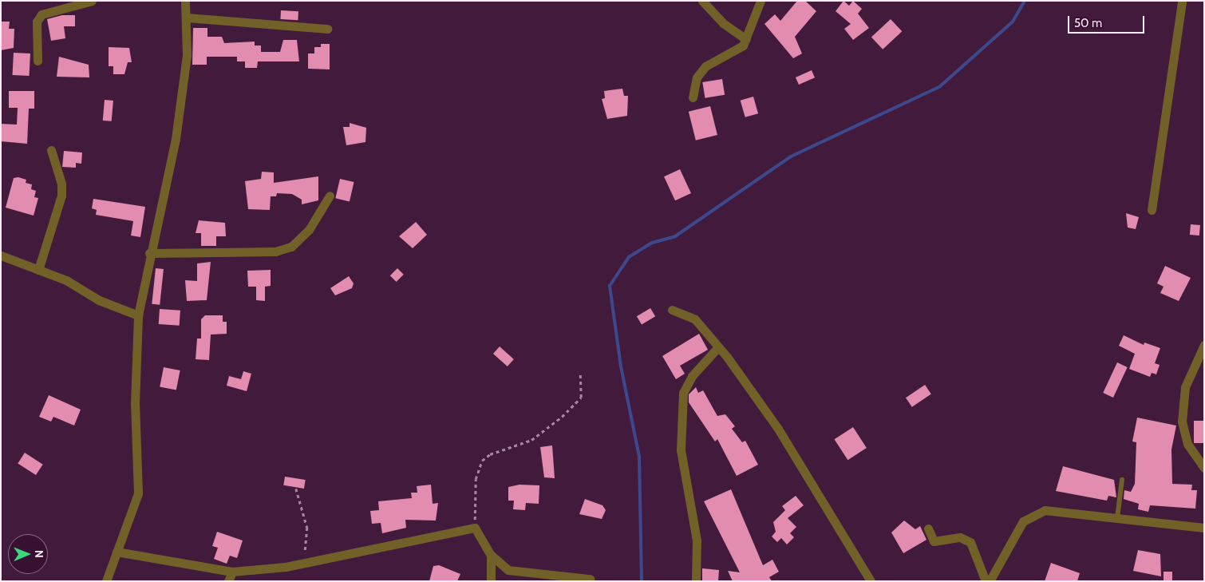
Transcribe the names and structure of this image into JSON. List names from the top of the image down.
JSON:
{
  "scale_bar": "50 m",
  "north": "right"
}
